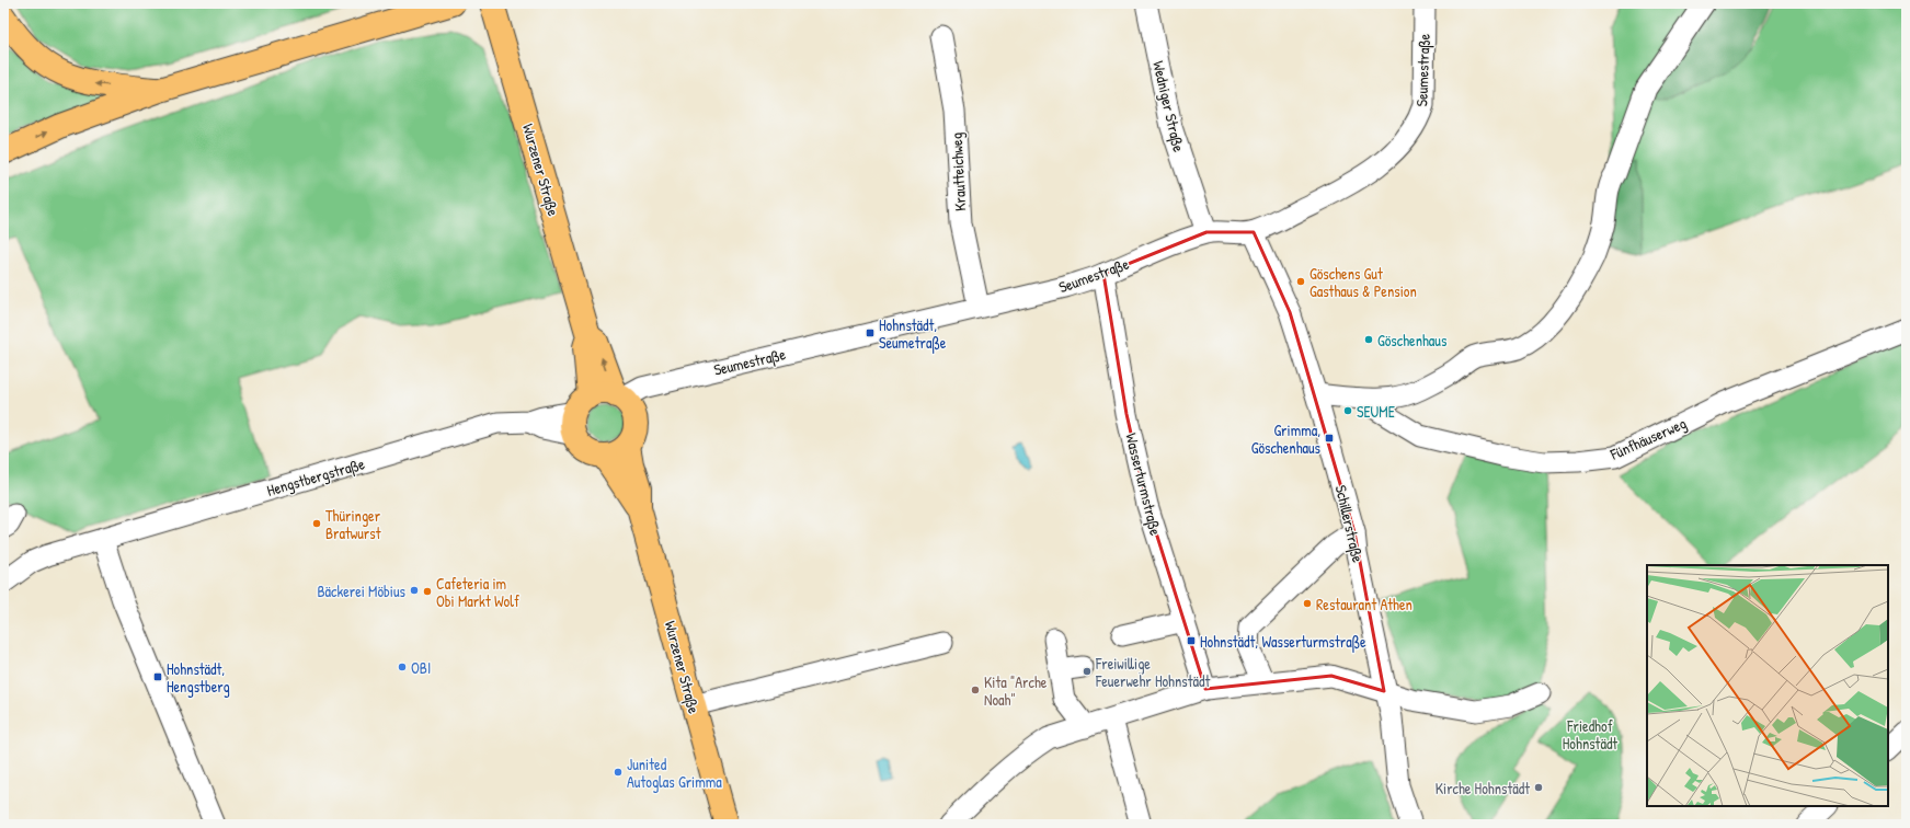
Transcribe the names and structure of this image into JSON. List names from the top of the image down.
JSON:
{
  "streets": {
    "main road": ["Wurzener Straße"],
    "street": [
      "Seumestraße",
      "Wedniger Straße",
      "Krautteichweg",
      "Fünfhäuserweg",
      "Hengstbergstraße",
      "Wasserturmstraße",
      "Schillerstraße"
    ]
  },
  "crossings": [
    ["Seumestraße", "Wedniger Straße"],
    ["Seumestraße", "Wurzener Straße"],
    ["Seumestraße", "Krautteichweg"],
    ["Seumestraße", "Hengstbergstraße"],
    ["Seumestraße", "Wasserturmstraße"],
    ["Seumestraße", "Schillerstraße"],
    ["Wurzener Straße", "Hengstbergstraße"],
    ["Fünfhäuserweg", "Schillerstraße"]
  ],
  "parks": ["Friedhof Hohnstädt"],
  "places": {
    "other": [
      "Göschens Gut Gasthaus & Pension",
      "Göschenhaus",
      "SEUME",
      "Thüringer Bratwurst",
      "Bäckerei Möbius",
      "Cafeteria im Obi Markt Wolf",
      "Restaurant Athen",
      "OBI",
      "Freiwillige Feuerwehr Hohnstädt",
      "Kita \"Arche Noah\"",
      "Junited Autoglas Grimma",
      "Kirche Hohnstädt"
    ],
    "transit": [
      "Hohnstädt, Seumetraße",
      "Grimma, Göschenhaus",
      "Hohnstädt, Wasserturmstraße",
      "Hohnstädt, Hengstberg"
    ]
  }
}
